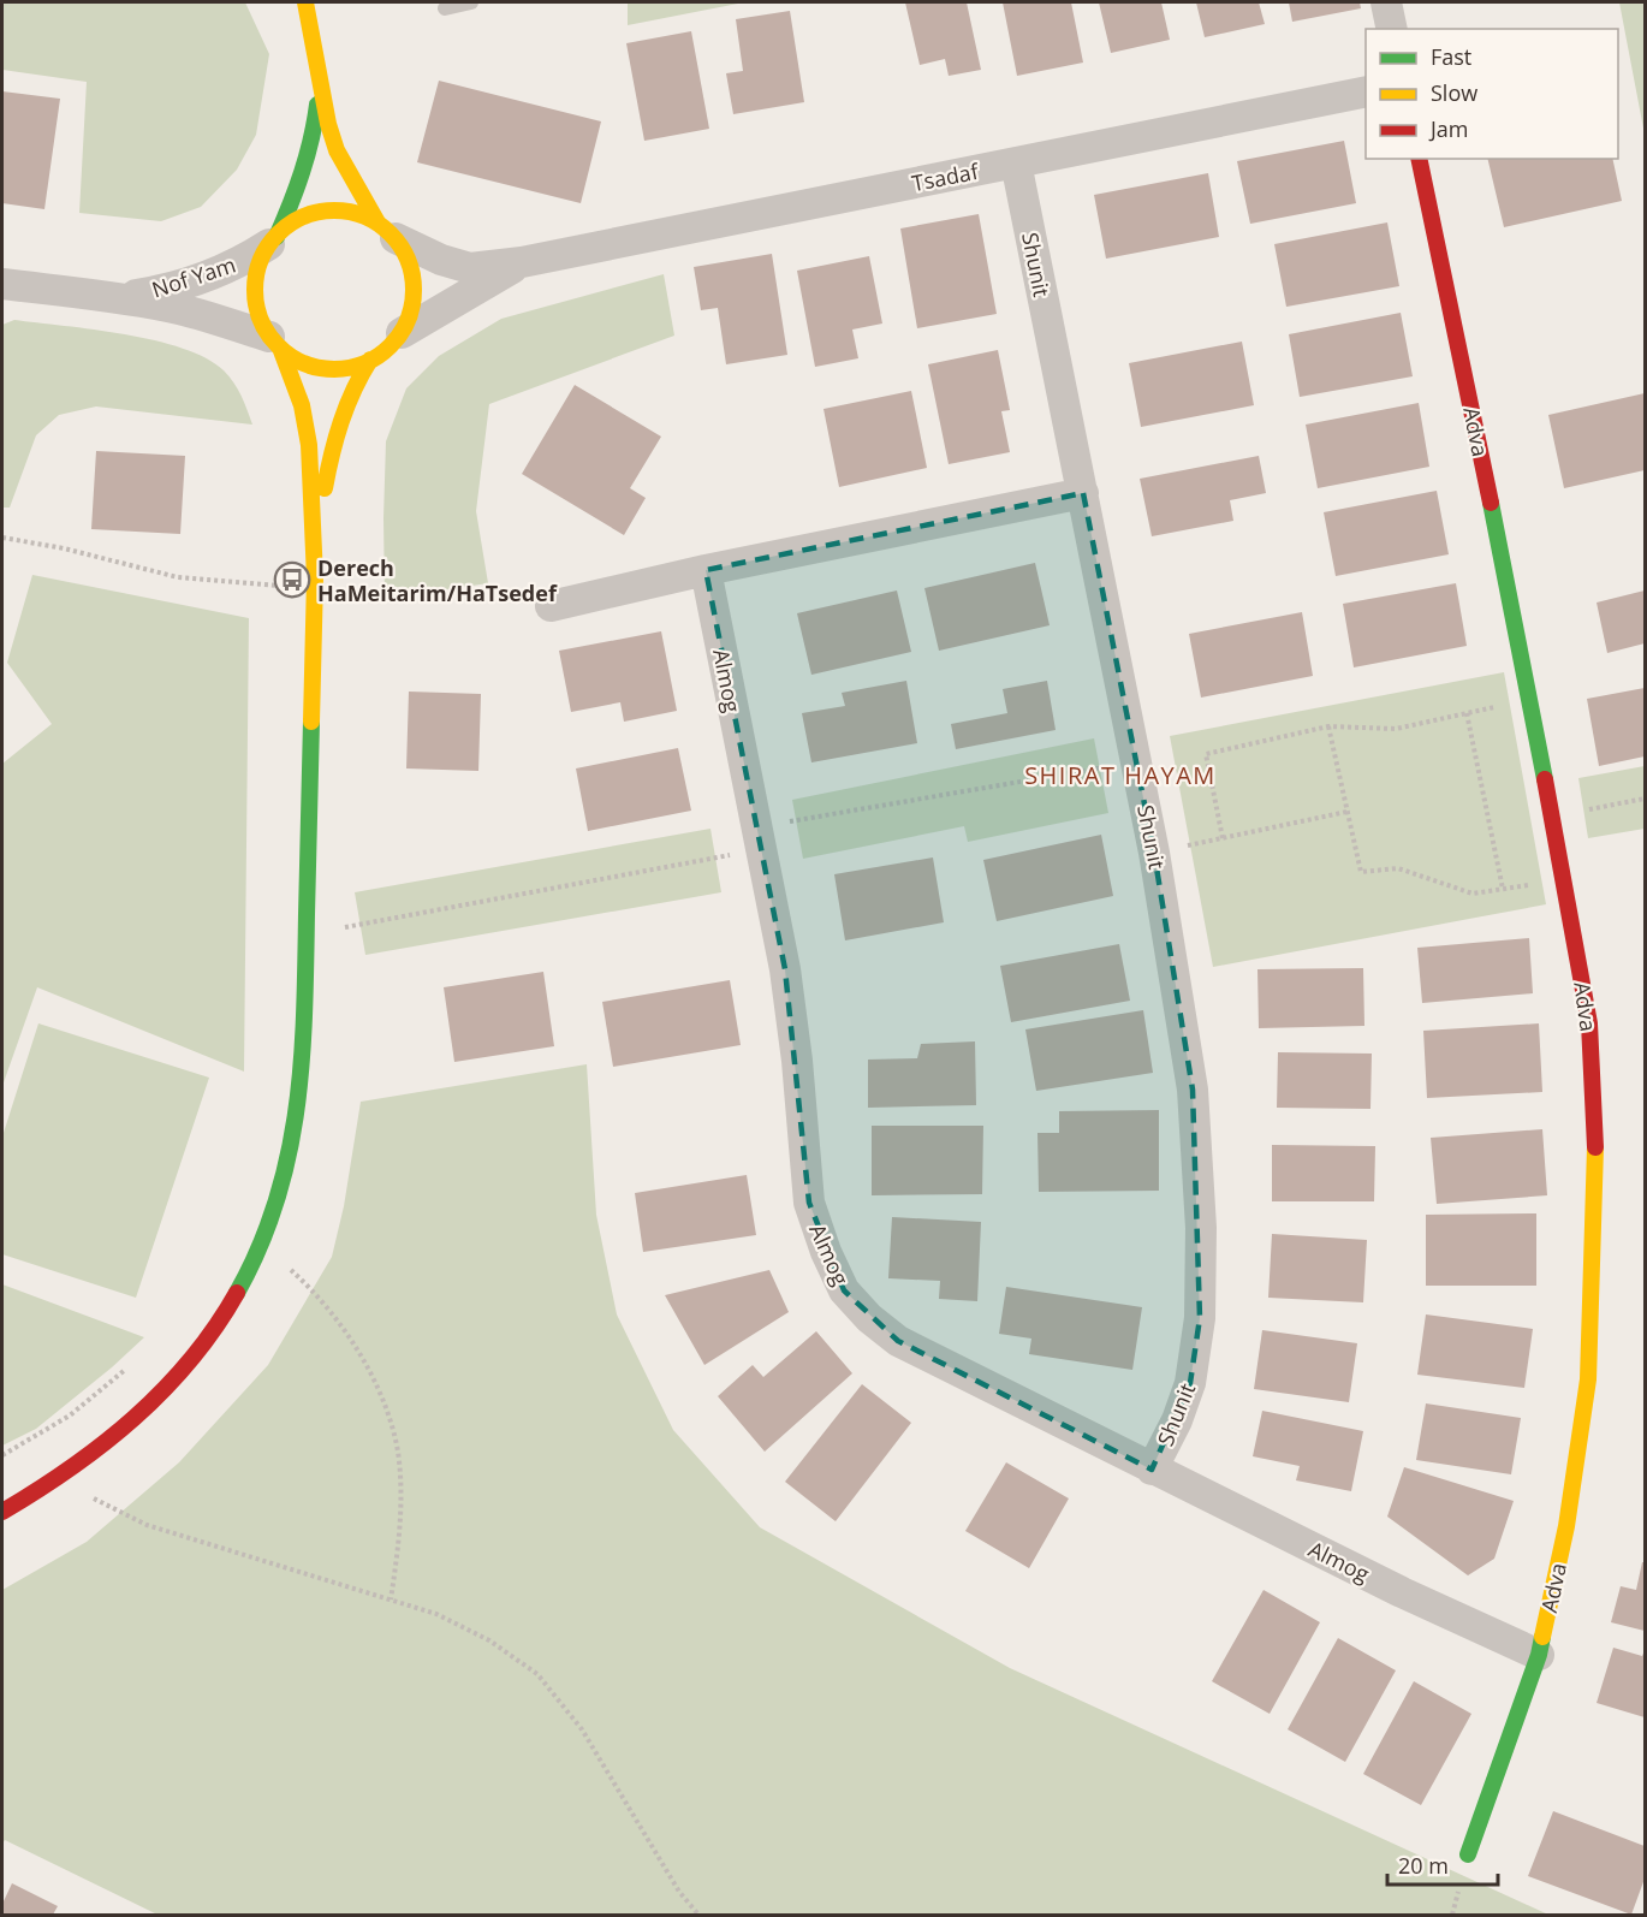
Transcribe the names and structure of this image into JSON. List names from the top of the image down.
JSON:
{
  "streets": {
    "street": [
      "Tsadaf",
      "Shunit",
      "Nof Yam",
      "Adva",
      "Almog"
    ]
  },
  "crossings": [
    ["Tsadaf", "Shunit"],
    ["Tsadaf", "Nof Yam"],
    ["Shunit", "Almog"],
    ["Adva", "Almog"]
  ],
  "districts": ["SHIRAT HAYAM"],
  "places": {
    "bus stop": ["Derech HaMeitarim/HaTsedef"]
  },
  "legend": ["Fast", "Slow", "Jam"],
  "scale_bar": "20 m"
}
